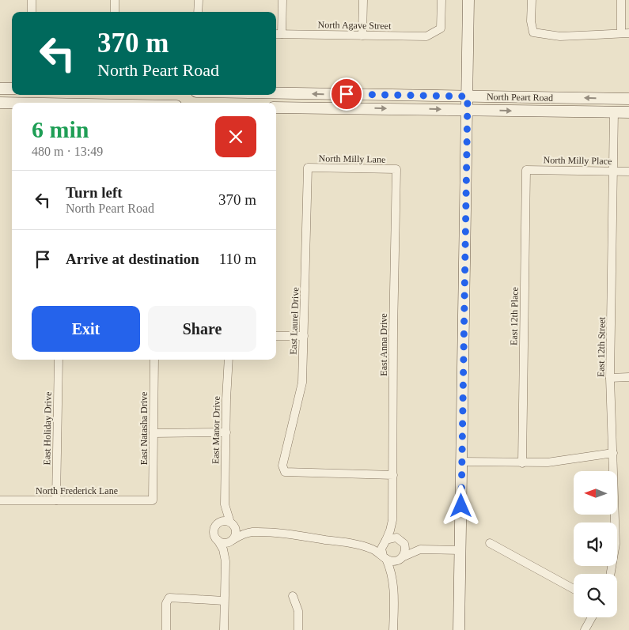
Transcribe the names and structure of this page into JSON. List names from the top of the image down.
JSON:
{
  "streets": {
    "street": [
      "North Agave Street",
      "North Peart Road",
      "North Milly Lane",
      "North Milly Place",
      "East 12th Place",
      "East Laurel Drive",
      "East Anna Drive",
      "East 12th Street",
      "East Holiday Drive",
      "East Natasha Drive",
      "East Manor Drive",
      "North Frederick Lane"
    ]
  },
  "crossings": [
    ["North Peart Road", "East 12th Street"],
    ["North Milly Lane", "East Laurel Drive"],
    ["North Milly Lane", "East Anna Drive"],
    ["North Milly Place", "East 12th Place"],
    ["North Milly Place", "East 12th Street"],
    ["East Laurel Drive", "East Anna Drive"],
    ["East Holiday Drive", "North Frederick Lane"],
    ["East Natasha Drive", "North Frederick Lane"]
  ],
  "north": "left",
  "page": {
    "turn": ["370 m", "North Peart Road"],
    "heading": ["6 min", "480 m · 13:49"],
    "list": [
      {
        "name": "Turn left",
        "note": "North Peart Road",
        "value": "370 m"
      },
      {
        "name": "Arrive at destination",
        "value": "110 m"
      }
    ],
    "buttons": ["Exit", "Share"]
  }
}
